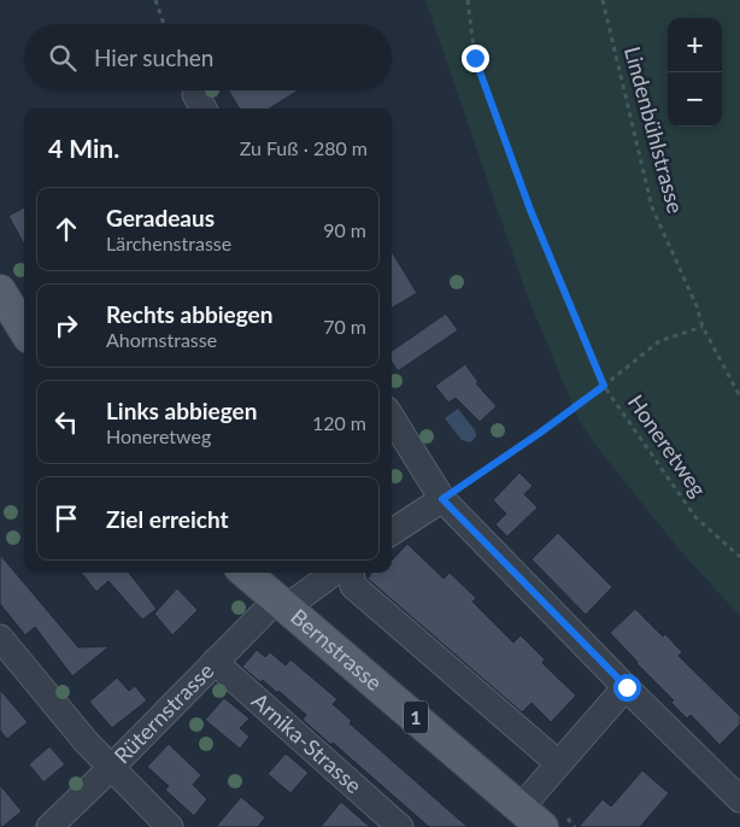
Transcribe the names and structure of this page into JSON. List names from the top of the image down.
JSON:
{
  "streets": {
    "main road": ["Bernstrasse", "1"],
    "street": ["Rüternstrasse", "Arnika-Strasse"],
    "path": ["Lindenbühlstrasse", "Honeretweg"]
  },
  "crossings": [
    ["Bernstrasse", "Rüternstrasse"],
    ["Rüternstrasse", "Arnika-Strasse"]
  ],
  "page": {
    "map_buttons": ["+", "−"],
    "search": "Hier suchen",
    "heading": ["4 Min.", "Zu Fuß · 280 m"],
    "list": [
      ["Geradeaus", "Lärchenstrasse", "90 m"],
      ["Rechts abbiegen", "Ahornstrasse", "70 m"],
      ["Links abbiegen", "Honeretweg", "120 m"],
      "Ziel erreicht"
    ]
  }
}
